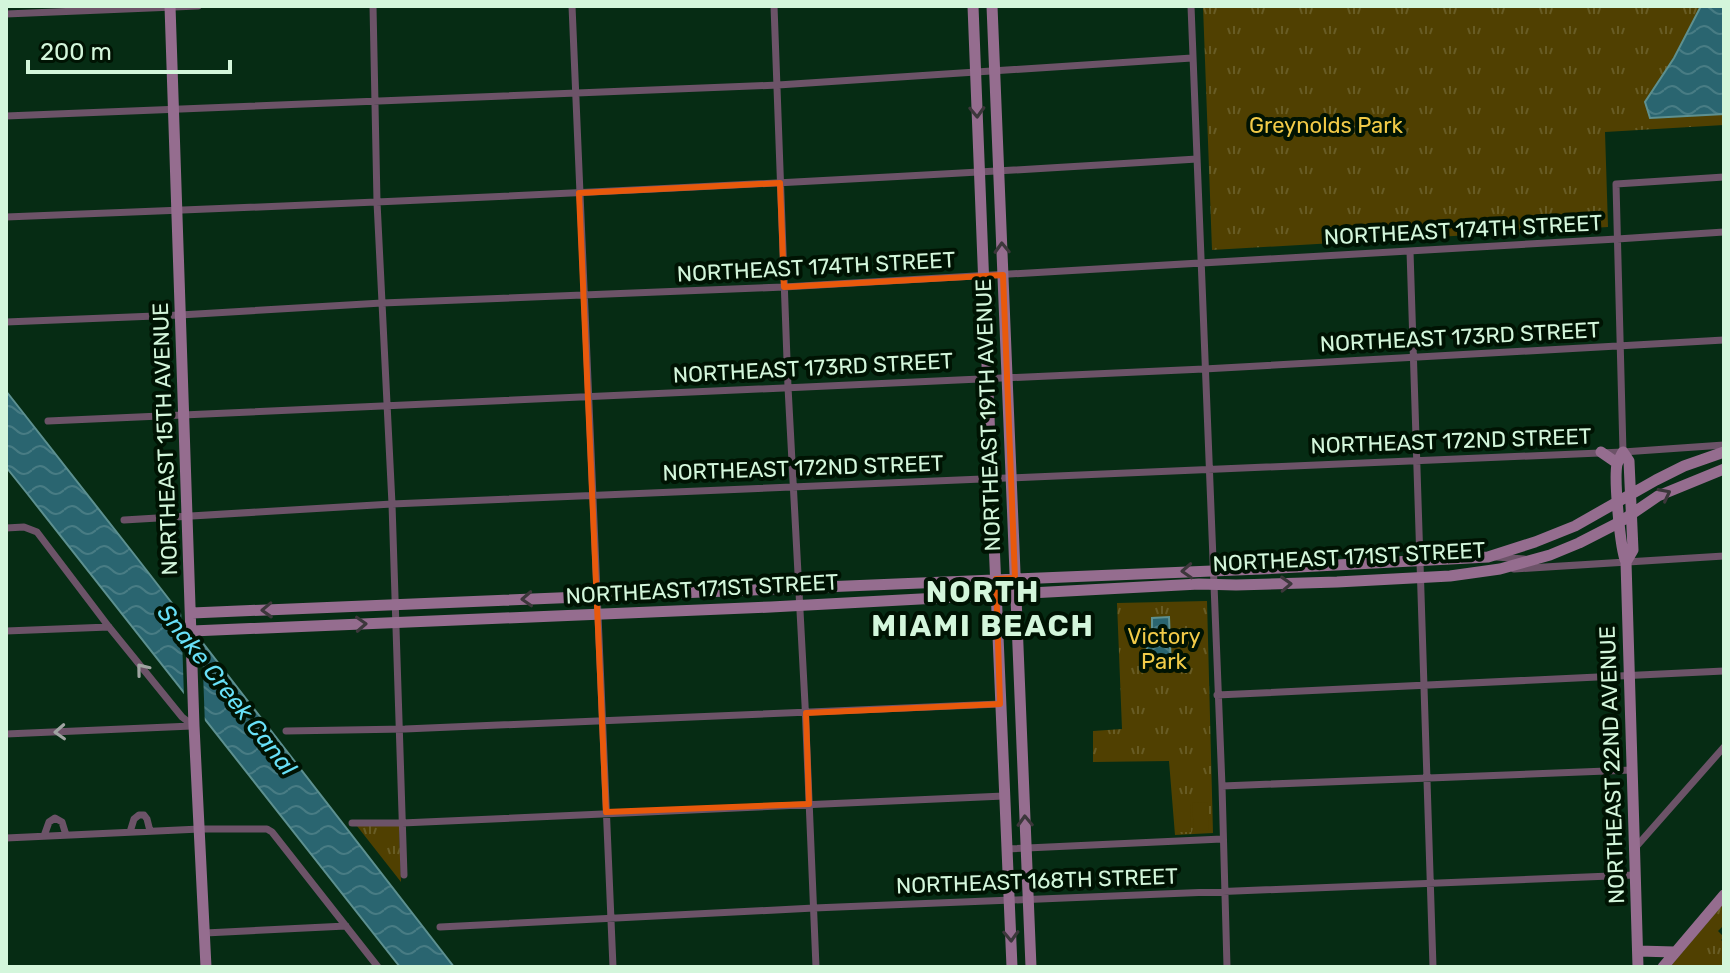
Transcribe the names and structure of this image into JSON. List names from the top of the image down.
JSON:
{
  "streets": {
    "street": [
      "NORTHEAST 174TH STREET",
      "NORTHEAST 173RD STREET",
      "NORTHEAST 19TH AVENUE",
      "NORTHEAST 15TH AVENUE",
      "NORTHEAST 172ND STREET",
      "NORTHEAST 171ST STREET",
      "NORTHEAST 22ND AVENUE",
      "NORTHEAST 168TH STREET"
    ]
  },
  "crossings": [
    ["NORTHEAST 174TH STREET", "NORTHEAST 19TH AVENUE"],
    ["NORTHEAST 174TH STREET", "NORTHEAST 15TH AVENUE"],
    ["NORTHEAST 174TH STREET", "NORTHEAST 22ND AVENUE"],
    ["NORTHEAST 173RD STREET", "NORTHEAST 19TH AVENUE"],
    ["NORTHEAST 173RD STREET", "NORTHEAST 15TH AVENUE"],
    ["NORTHEAST 173RD STREET", "NORTHEAST 22ND AVENUE"],
    ["NORTHEAST 19TH AVENUE", "NORTHEAST 172ND STREET"],
    ["NORTHEAST 19TH AVENUE", "NORTHEAST 171ST STREET"],
    ["NORTHEAST 19TH AVENUE", "NORTHEAST 168TH STREET"],
    ["NORTHEAST 15TH AVENUE", "NORTHEAST 172ND STREET"],
    ["NORTHEAST 15TH AVENUE", "NORTHEAST 171ST STREET"],
    ["NORTHEAST 172ND STREET", "NORTHEAST 22ND AVENUE"],
    ["NORTHEAST 171ST STREET", "NORTHEAST 22ND AVENUE"],
    ["NORTHEAST 22ND AVENUE", "NORTHEAST 168TH STREET"]
  ],
  "districts": ["NORTH MIAMI BEACH"],
  "water": ["Snake Creek Canal"],
  "parks": ["Greynolds Park", "Victory Park"],
  "scale_bar": "200 m"
}
